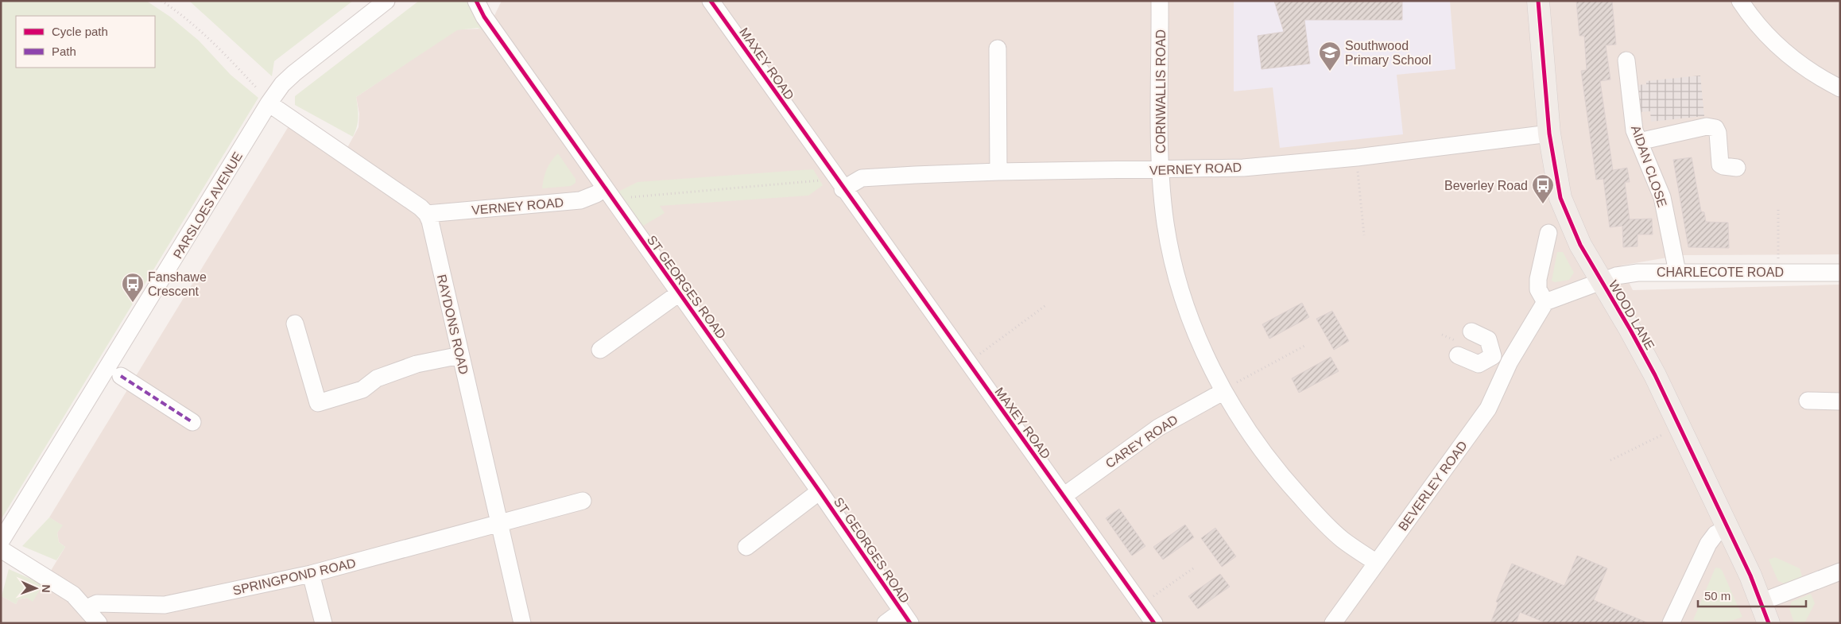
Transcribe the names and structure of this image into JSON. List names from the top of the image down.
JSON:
{
  "streets": {
    "main road": ["WOOD LANE"],
    "street": [
      "MAXEY ROAD",
      "CORNWALLIS ROAD",
      "AIDAN CLOSE",
      "VERNEY ROAD",
      "PARSLOES AVENUE",
      "CHARLECOTE ROAD",
      "ST GEORGES ROAD",
      "RAYDONS ROAD",
      "CAREY ROAD",
      "BEVERLEY ROAD",
      "SPRINGPOND ROAD"
    ]
  },
  "crossings": [
    ["MAXEY ROAD", "VERNEY ROAD"],
    ["MAXEY ROAD", "CAREY ROAD"],
    ["CORNWALLIS ROAD", "VERNEY ROAD"],
    ["CORNWALLIS ROAD", "CAREY ROAD"],
    ["CORNWALLIS ROAD", "BEVERLEY ROAD"],
    ["AIDAN CLOSE", "CHARLECOTE ROAD"],
    ["VERNEY ROAD", "ST GEORGES ROAD"],
    ["VERNEY ROAD", "WOOD LANE"],
    ["VERNEY ROAD", "RAYDONS ROAD"],
    ["CHARLECOTE ROAD", "WOOD LANE"],
    ["RAYDONS ROAD", "SPRINGPOND ROAD"]
  ],
  "places": {
    "school or university": ["Southwood Primary School"],
    "bus stop": ["Beverley Road", "Fanshawe Crescent"]
  },
  "legend": ["Cycle path", "Path"],
  "scale_bar": "50 m",
  "north": "right"
}
